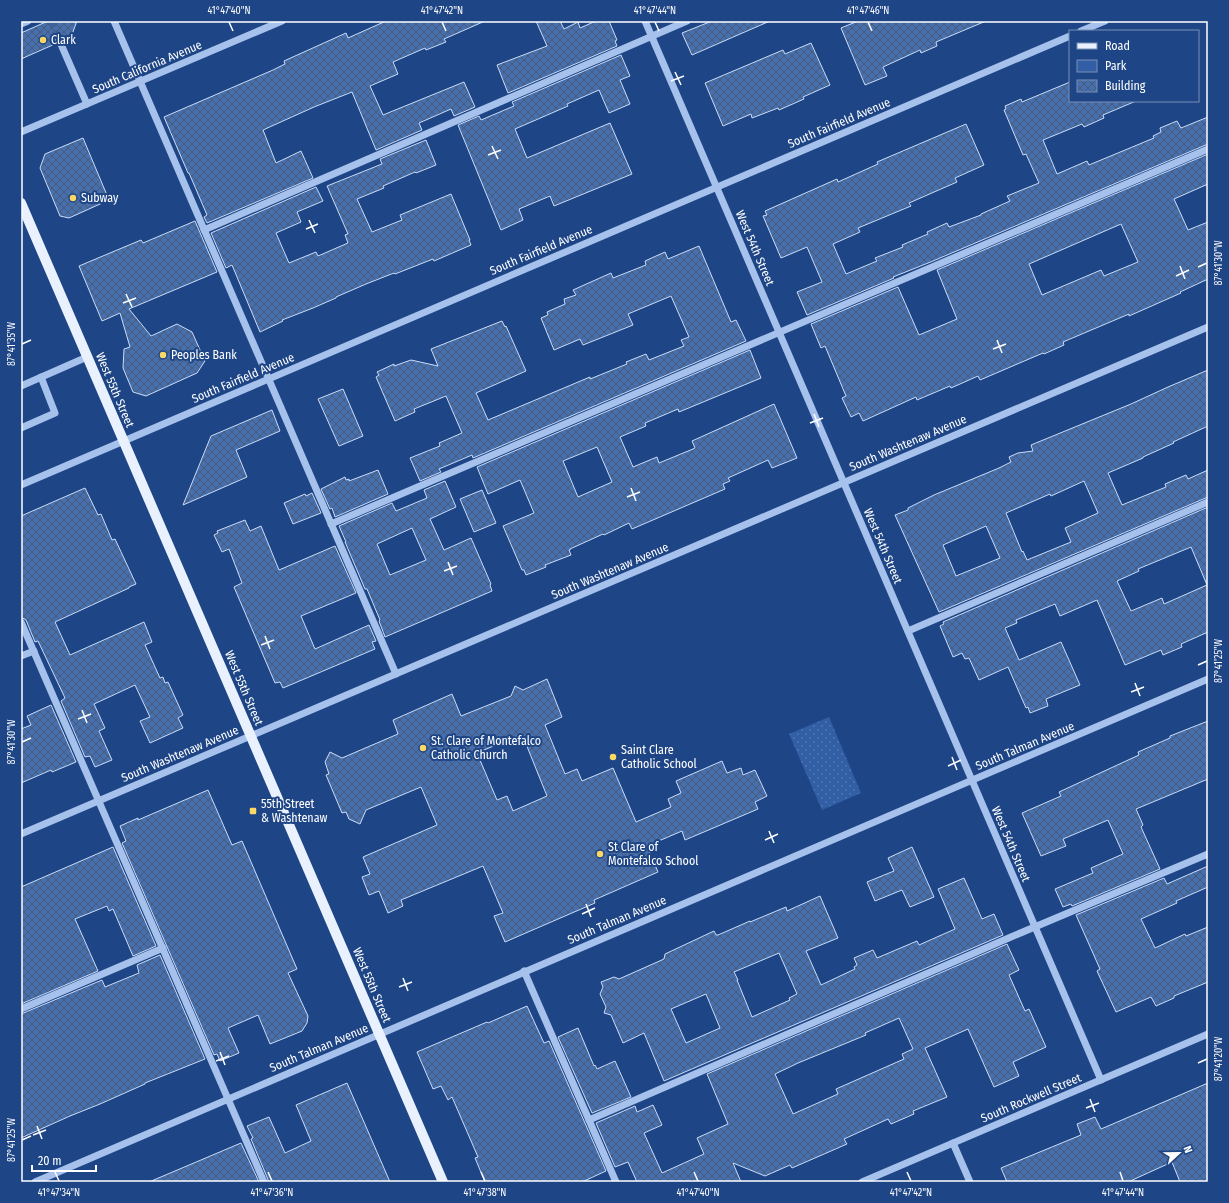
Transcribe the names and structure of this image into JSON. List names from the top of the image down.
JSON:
{
  "streets": {
    "main road": ["West 55th Street"],
    "street": [
      "South California Avenue",
      "South Fairfield Avenue",
      "West 54th Street",
      "South Washtenaw Avenue",
      "South Talman Avenue",
      "South Rockwell Street"
    ]
  },
  "crossings": [
    ["South Fairfield Avenue", "West 54th Street"],
    ["South Fairfield Avenue", "West 55th Street"],
    ["West 54th Street", "South Washtenaw Avenue"],
    ["West 54th Street", "South Talman Avenue"],
    ["West 54th Street", "South Rockwell Street"],
    ["West 55th Street", "South Washtenaw Avenue"],
    ["West 55th Street", "South Talman Avenue"]
  ],
  "places": {
    "other": [
      "Clark",
      "Subway",
      "Peoples Bank",
      "St. Clare of Montefalco Catholic Church",
      "Saint Clare Catholic School",
      "St Clare of Montefalco School"
    ],
    "transit": ["55th Street & Washtenaw"]
  },
  "legend": ["Road", "Park", "Building"],
  "scale_bar": "20 m",
  "north": "right",
  "coordinates": [
    "41°47'40\"N",
    "41°47'42\"N",
    "41°47'44\"N",
    "41°47'46\"N",
    "87°41'30\"W",
    "87°41'35\"W",
    "87°41'25\"W",
    "87°41'20\"W",
    "41°47'34\"N",
    "41°47'36\"N",
    "41°47'38\"N"
  ]
}
